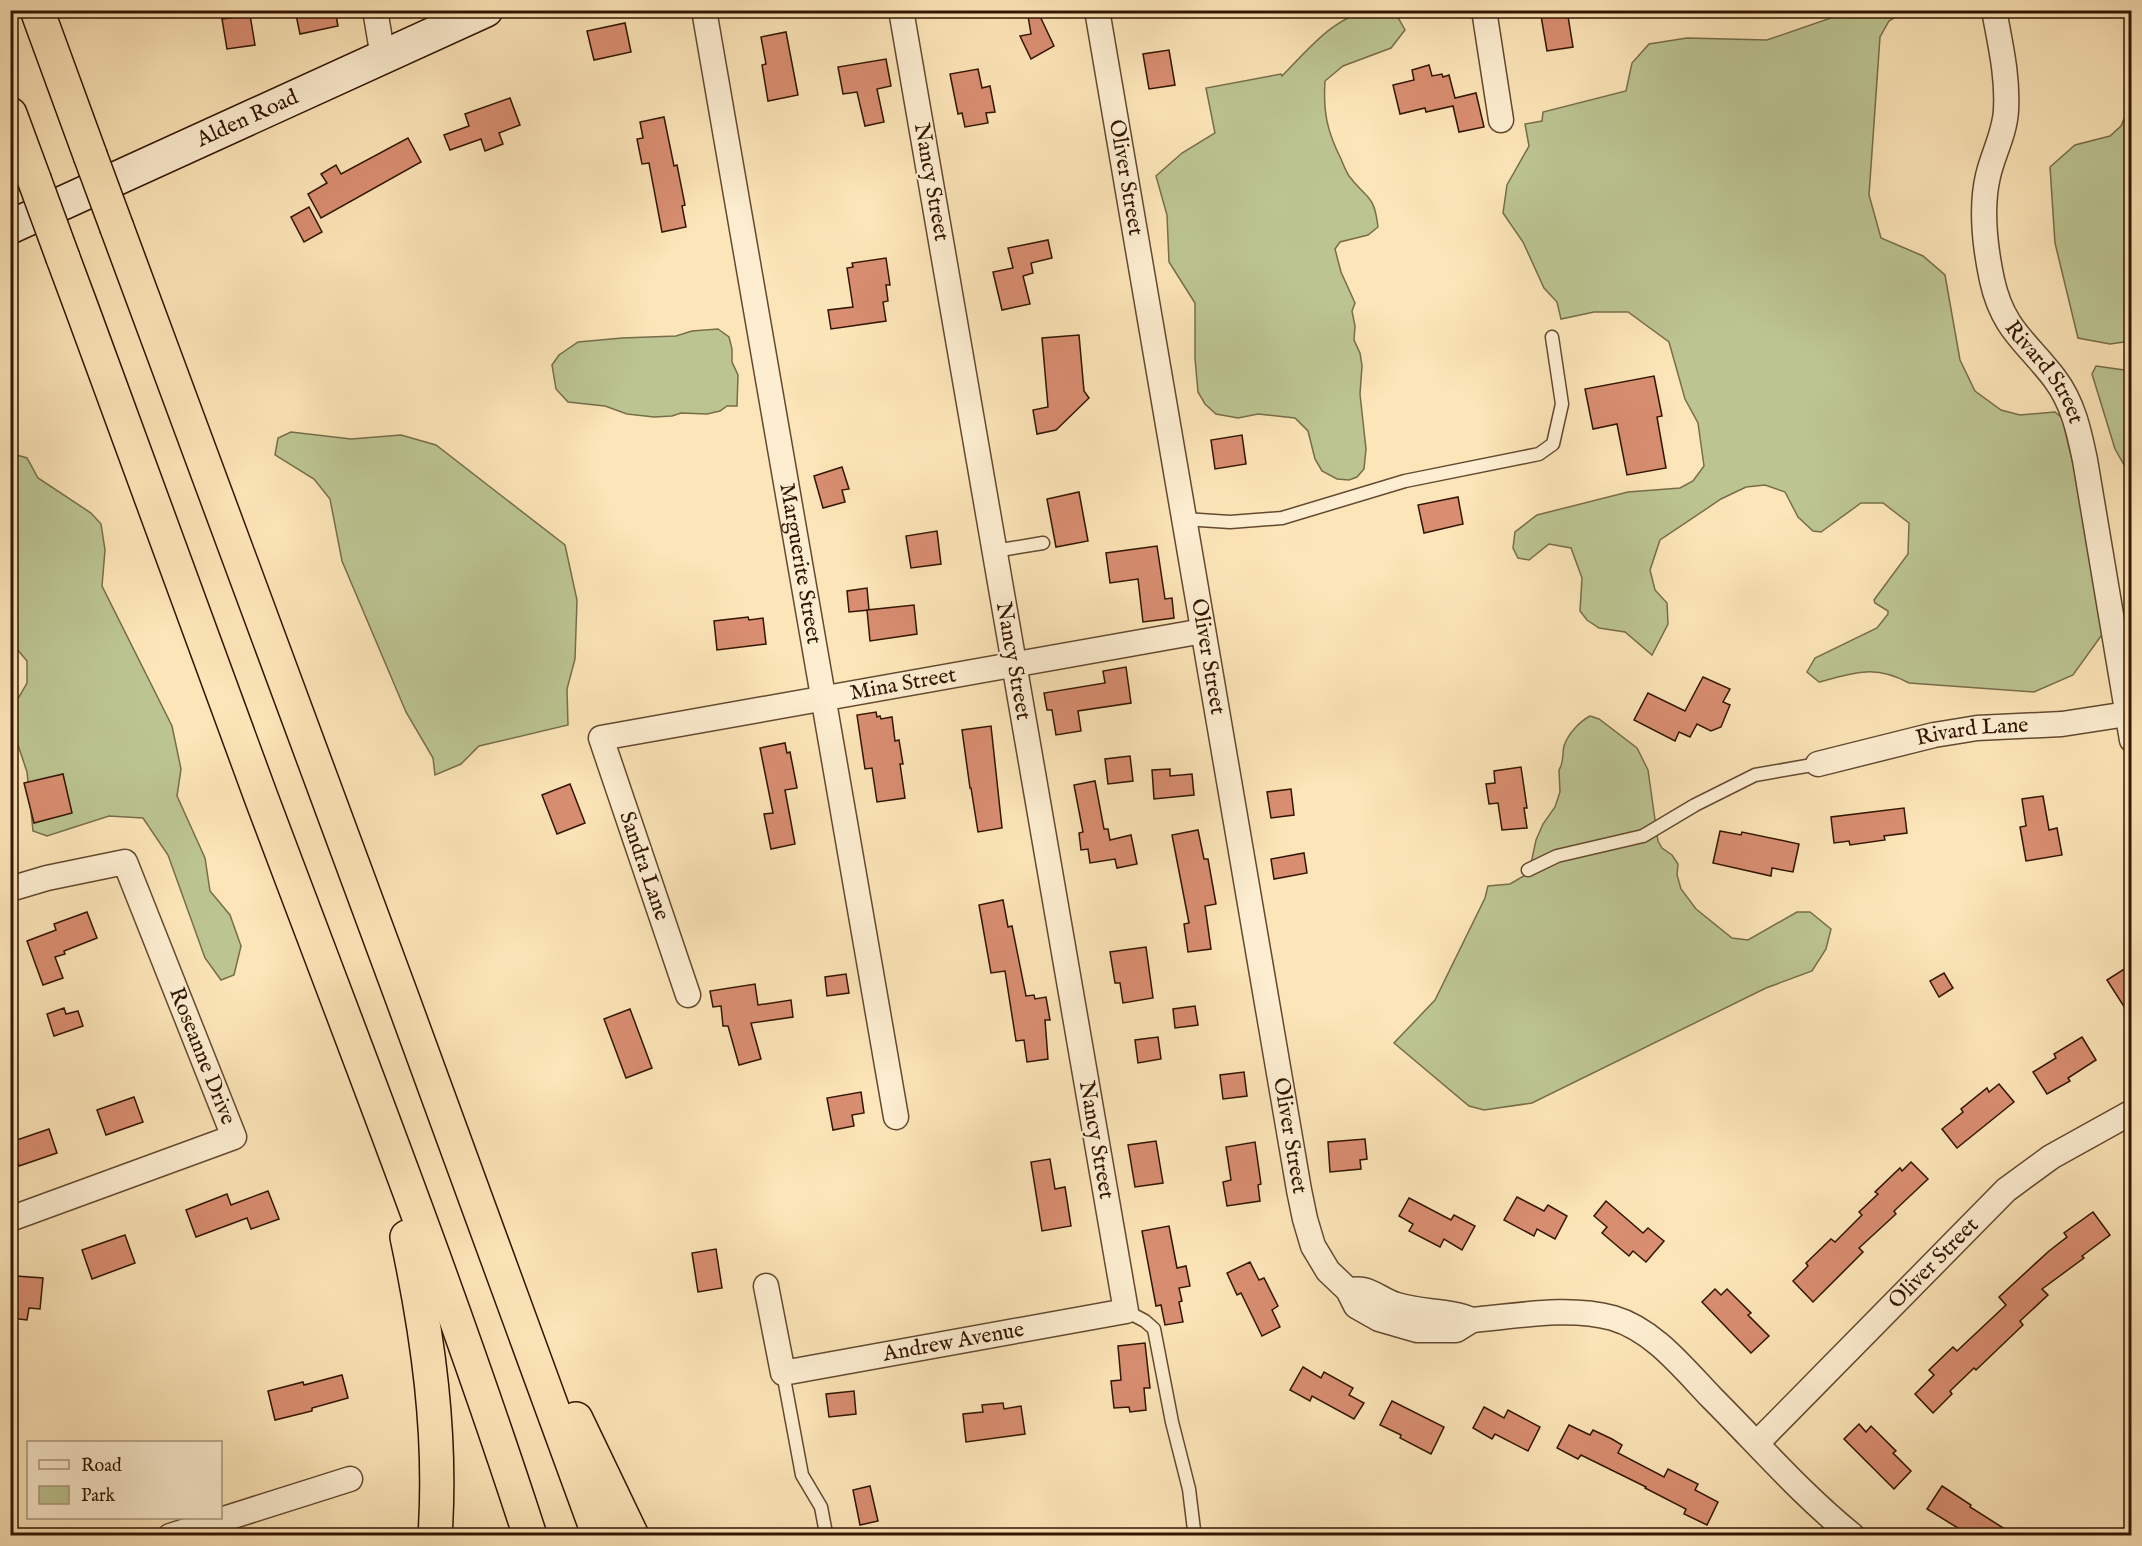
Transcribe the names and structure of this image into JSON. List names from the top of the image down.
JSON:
{
  "streets": {
    "main road": ["Alden Road"],
    "street": [
      "Oliver Street",
      "Nancy Street",
      "Rivard Street",
      "Marguerite Street",
      "Mina Street",
      "Rivard Lane",
      "Sandra Lane",
      "Roseanne Drive",
      "Andrew Avenue"
    ]
  },
  "crossings": [
    ["Oliver Street", "Mina Street"],
    ["Nancy Street", "Mina Street"],
    ["Nancy Street", "Andrew Avenue"],
    ["Rivard Street", "Rivard Lane"],
    ["Marguerite Street", "Mina Street"],
    ["Mina Street", "Sandra Lane"]
  ],
  "legend": ["Road", "Park"]
}
